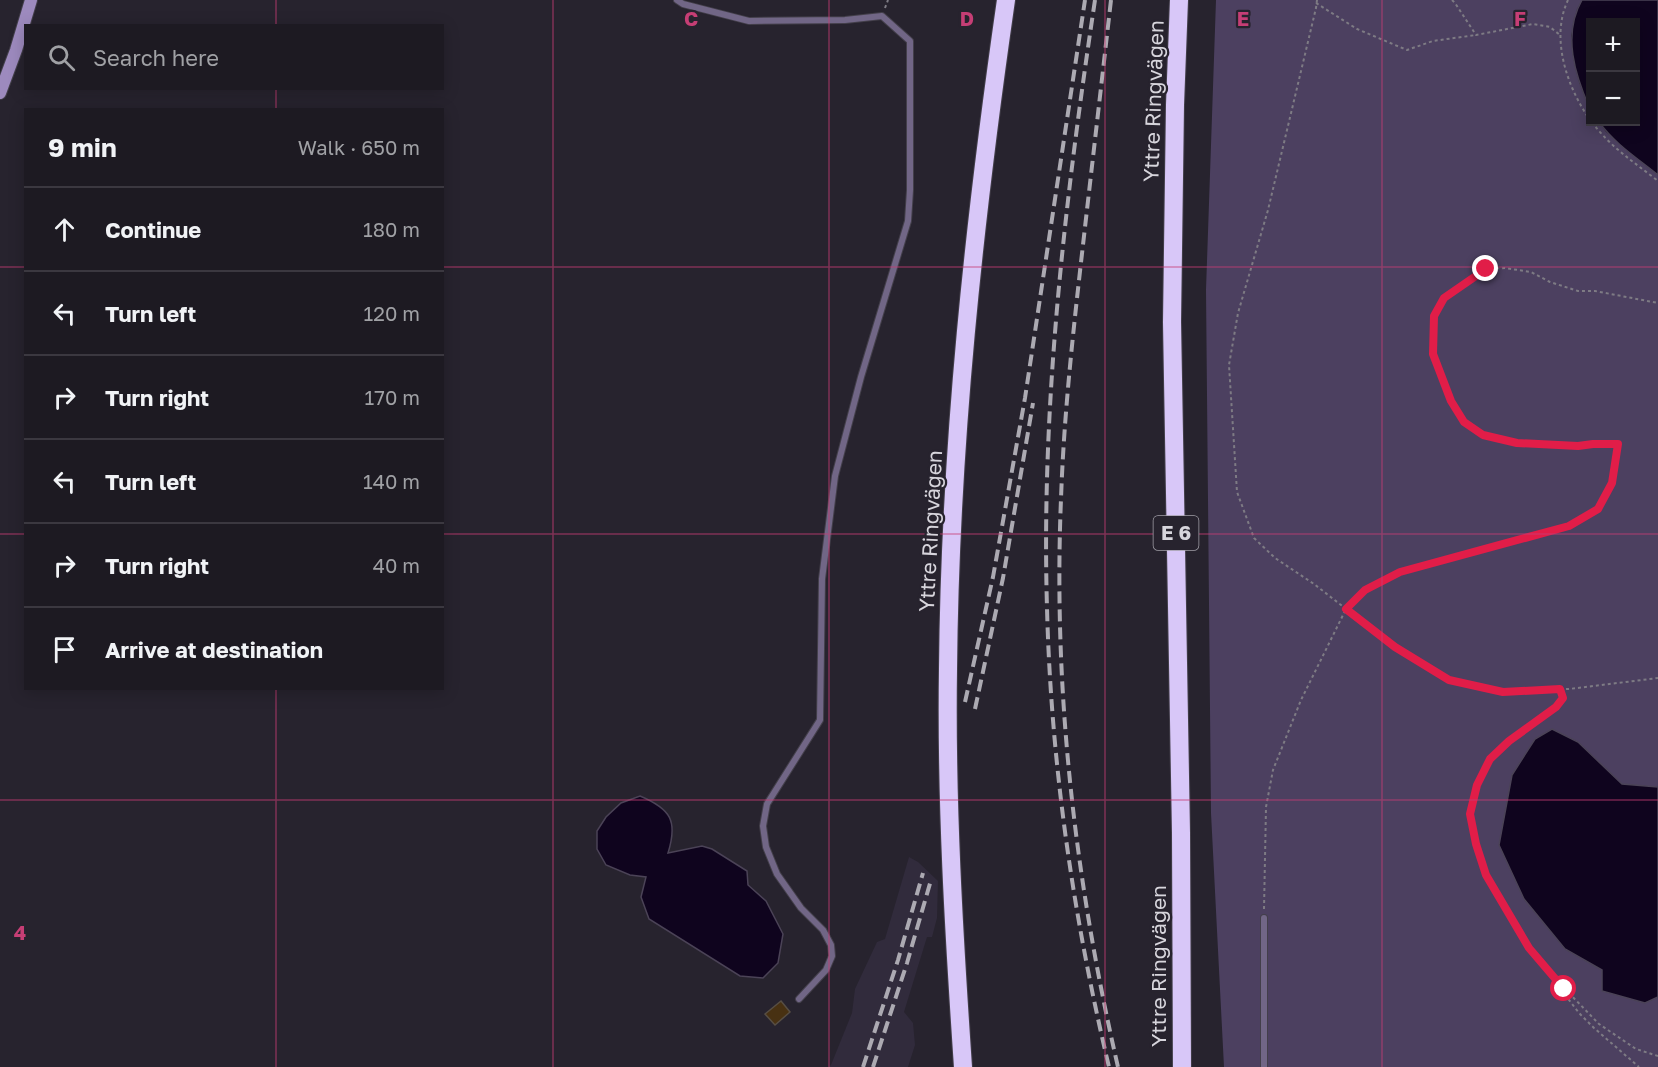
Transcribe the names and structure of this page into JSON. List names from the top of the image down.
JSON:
{
  "streets": {
    "highway": ["Yttre Ringvägen", "E 6"]
  },
  "page": {
    "map_buttons": ["+", "−"],
    "search": "Search here",
    "heading": ["9 min", "Walk · 650 m"],
    "list": [
      ["Continue", "180 m"],
      ["Turn left", "120 m"],
      ["Turn right", "170 m"],
      ["Turn left", "140 m"],
      ["Turn right", "40 m"],
      "Arrive at destination"
    ]
  },
  "grid": {
    "columns": [
      "C",
      "D",
      "E",
      "F"
    ],
    "rows": ["4"]
  }
}
